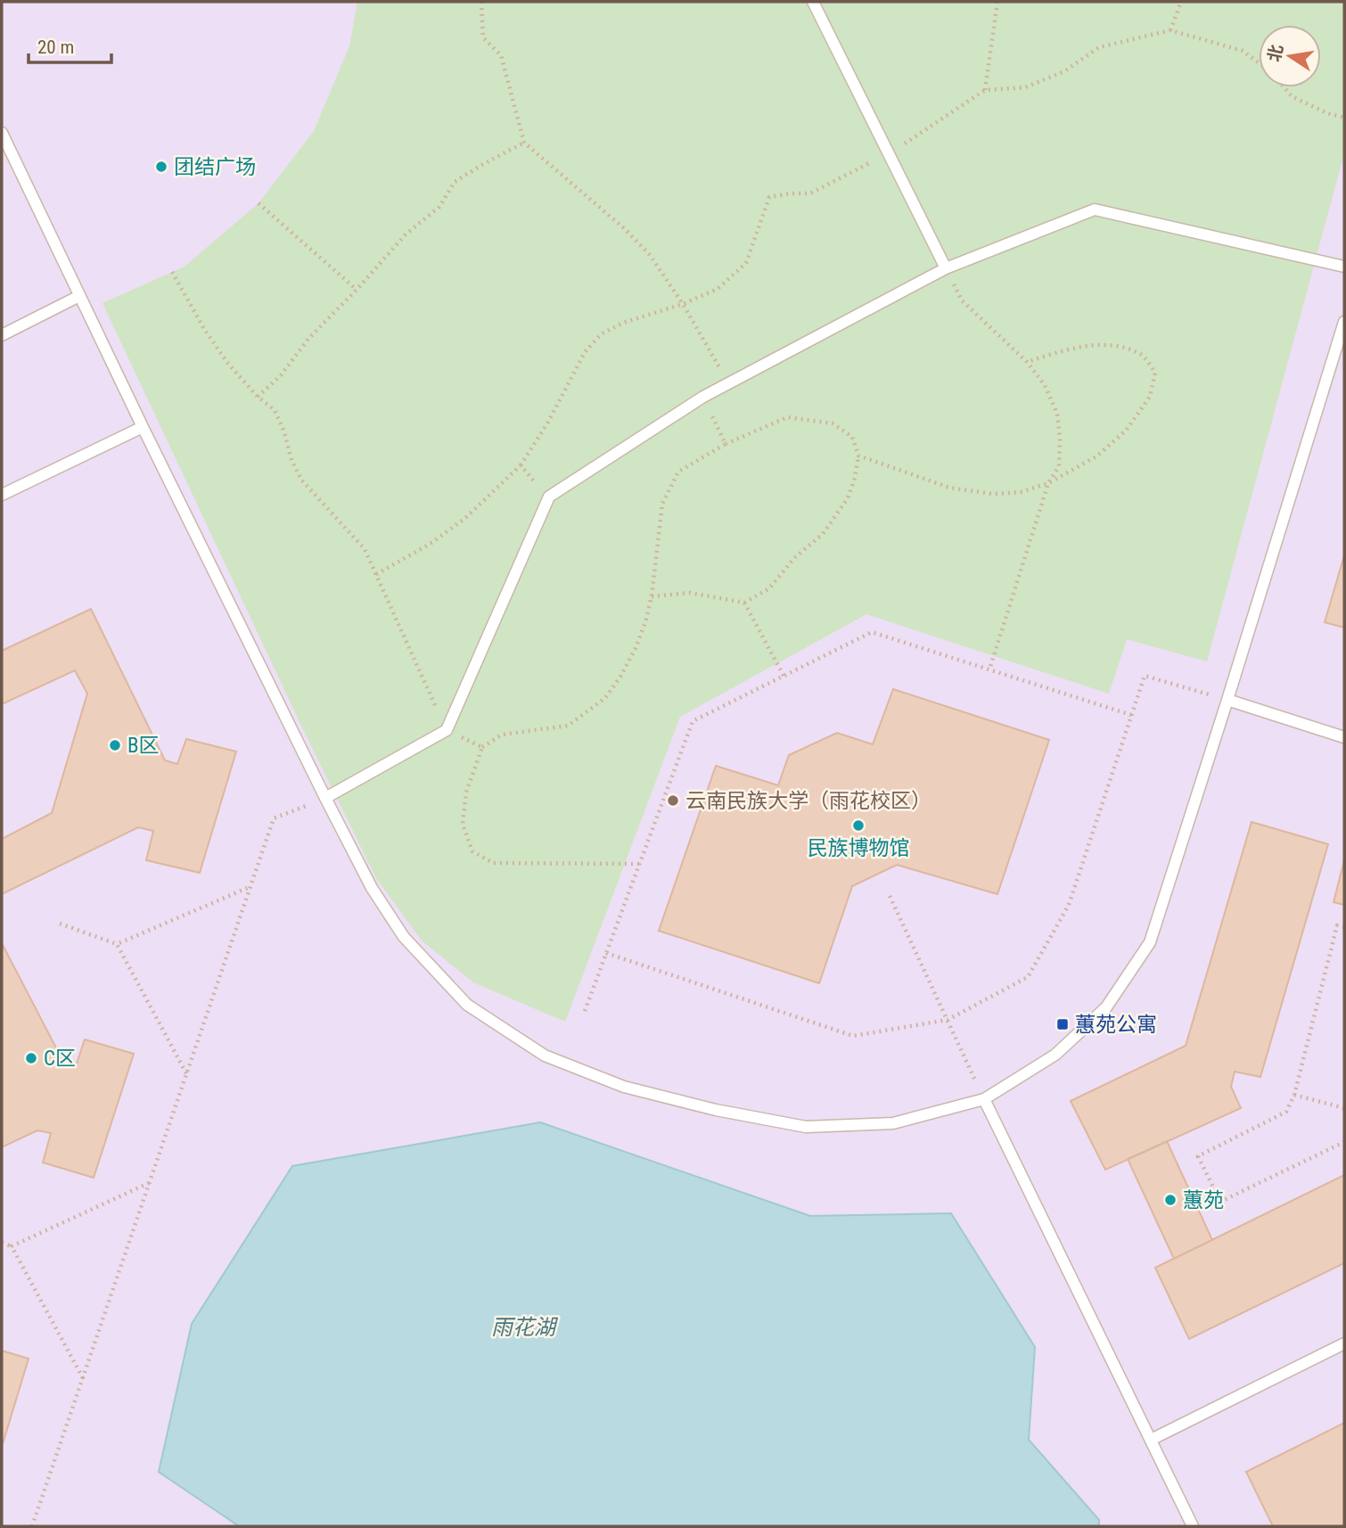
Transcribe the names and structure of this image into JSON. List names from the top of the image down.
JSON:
{
  "water": ["雨花湖"],
  "places": {
    "other": [
      "团结广场",
      "B区",
      "云南民族大学（雨花校区）",
      "民族博物馆",
      "C区",
      "蕙苑"
    ],
    "transit": ["蕙苑公寓"]
  },
  "scale_bar": "20 m",
  "north": "left"
}
